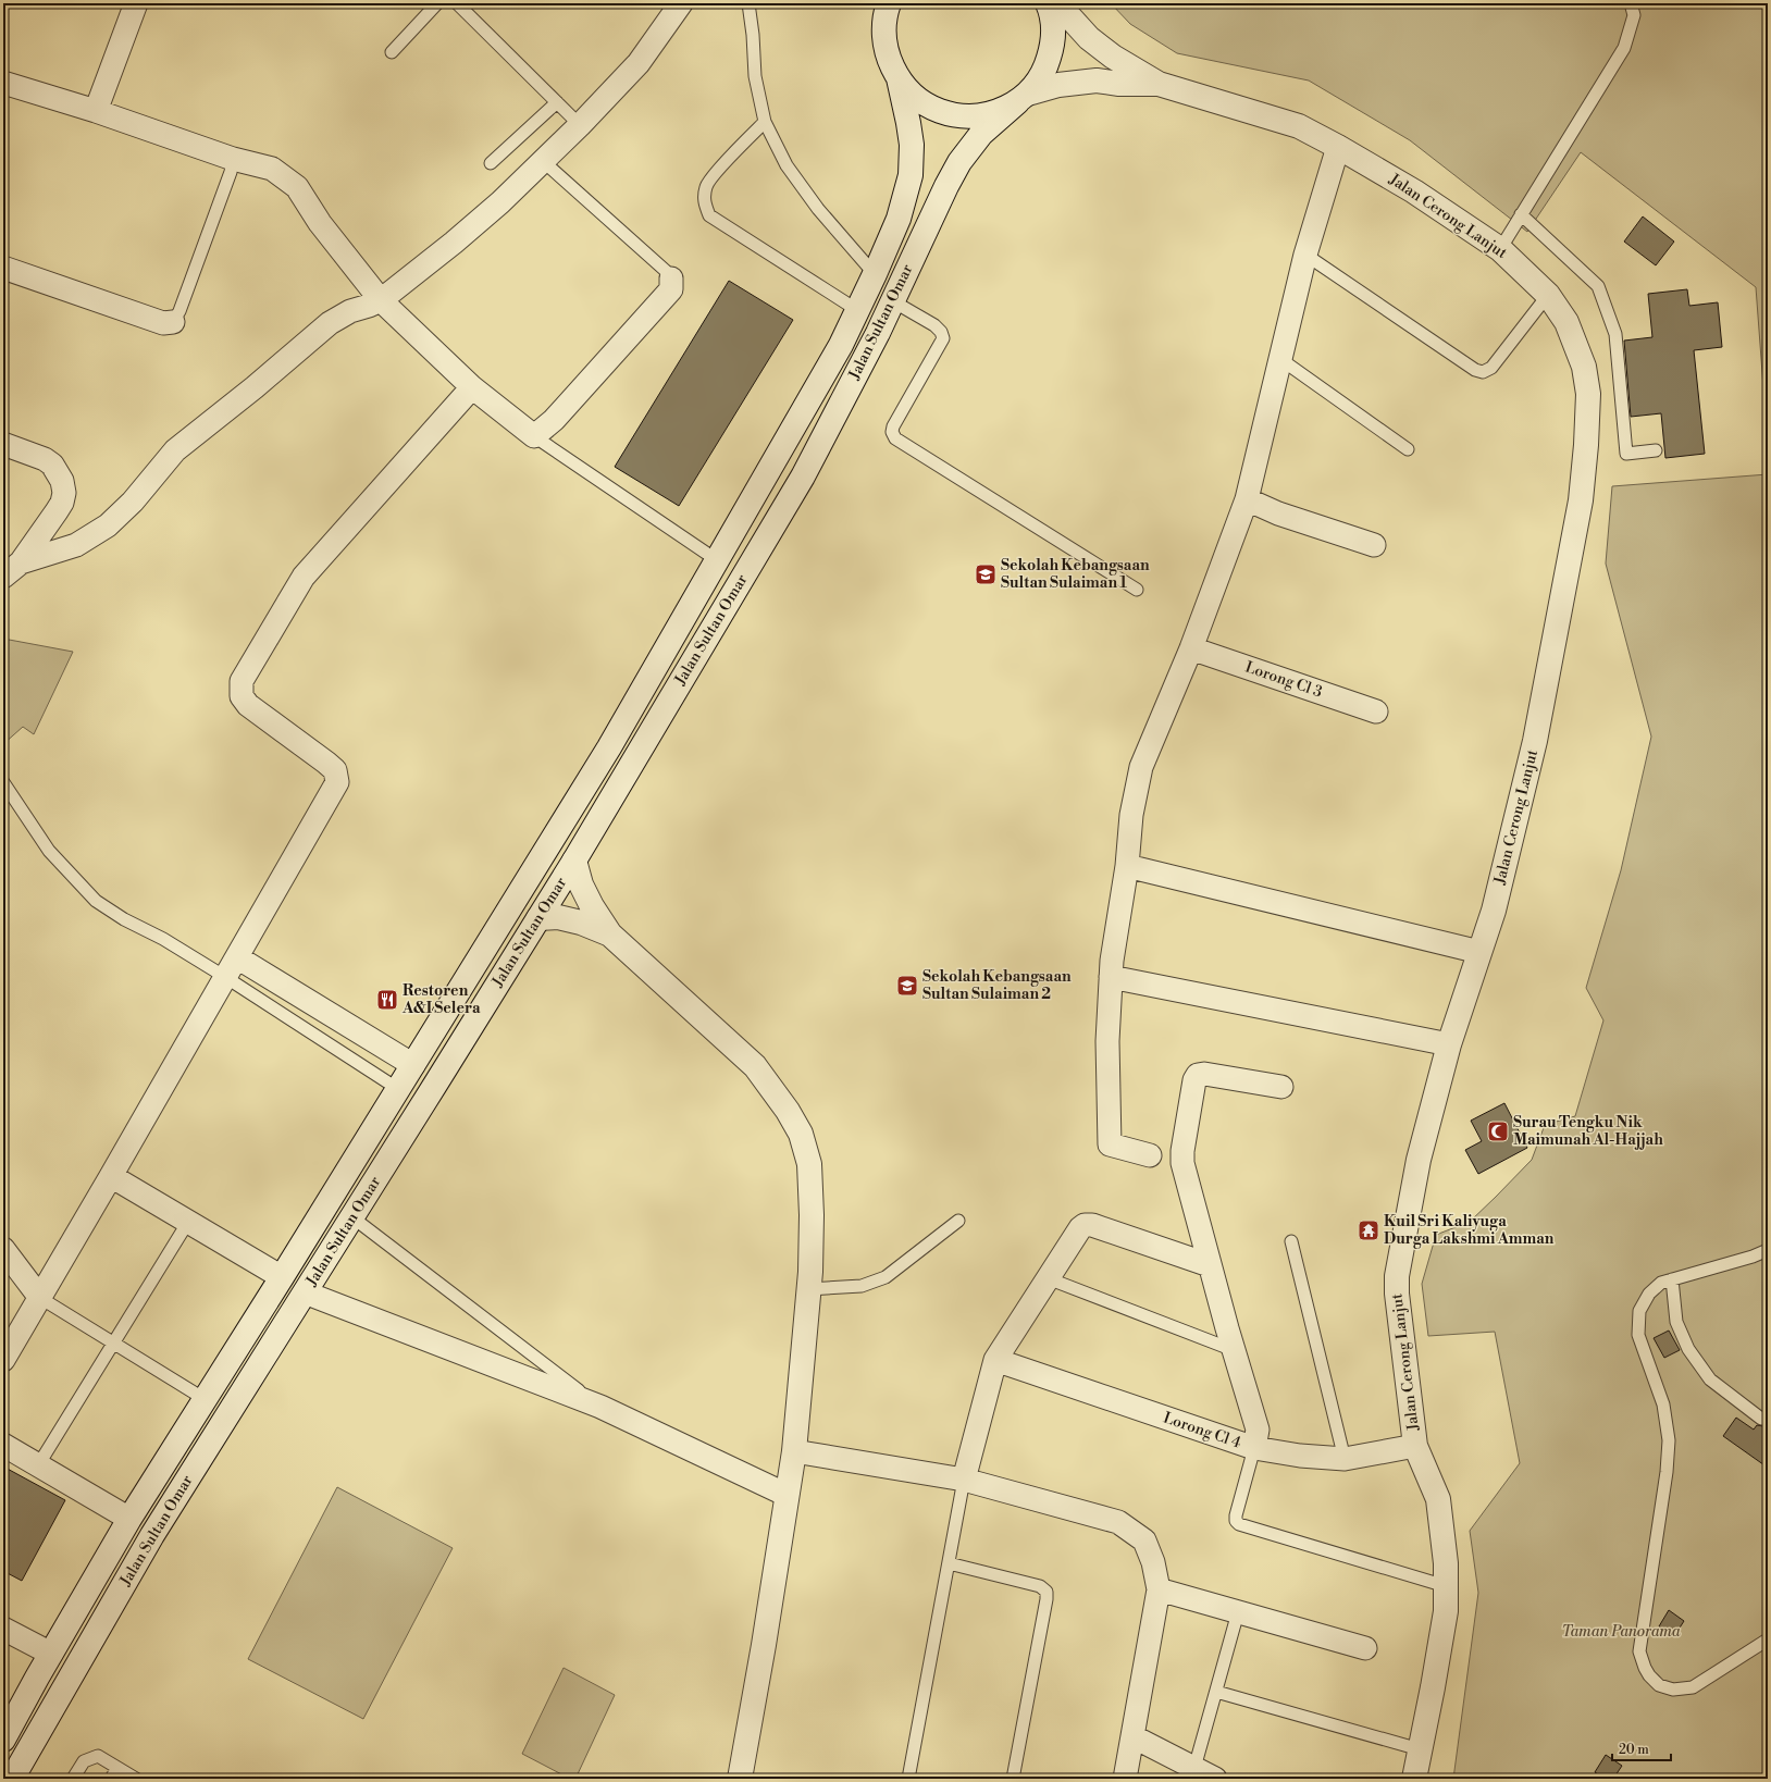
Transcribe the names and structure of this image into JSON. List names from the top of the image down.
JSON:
{
  "streets": {
    "main road": ["Jalan Cerong Lanjut", "Jalan Sultan Omar"],
    "street": ["Lorong Cl 3", "Lorong Cl 4"]
  },
  "crossings": [
    ["Jalan Cerong Lanjut", "Jalan Sultan Omar"],
    ["Jalan Cerong Lanjut", "Lorong Cl 4"]
  ],
  "parks": ["Taman Panorama"],
  "places": {
    "school or university": ["Sekolah Kebangsaan Sultan Sulaiman 1", "Sekolah Kebangsaan Sultan Sulaiman 2"],
    "restaurant": ["Restoren A&I Selera"],
    "mosque": ["Surau Tengku Nik Maimunah Al-Hajjah"],
    "temple": ["Kuil Sri Kaliyuga Durga Lakshmi Amman"]
  },
  "scale_bar": "20 m"
}
